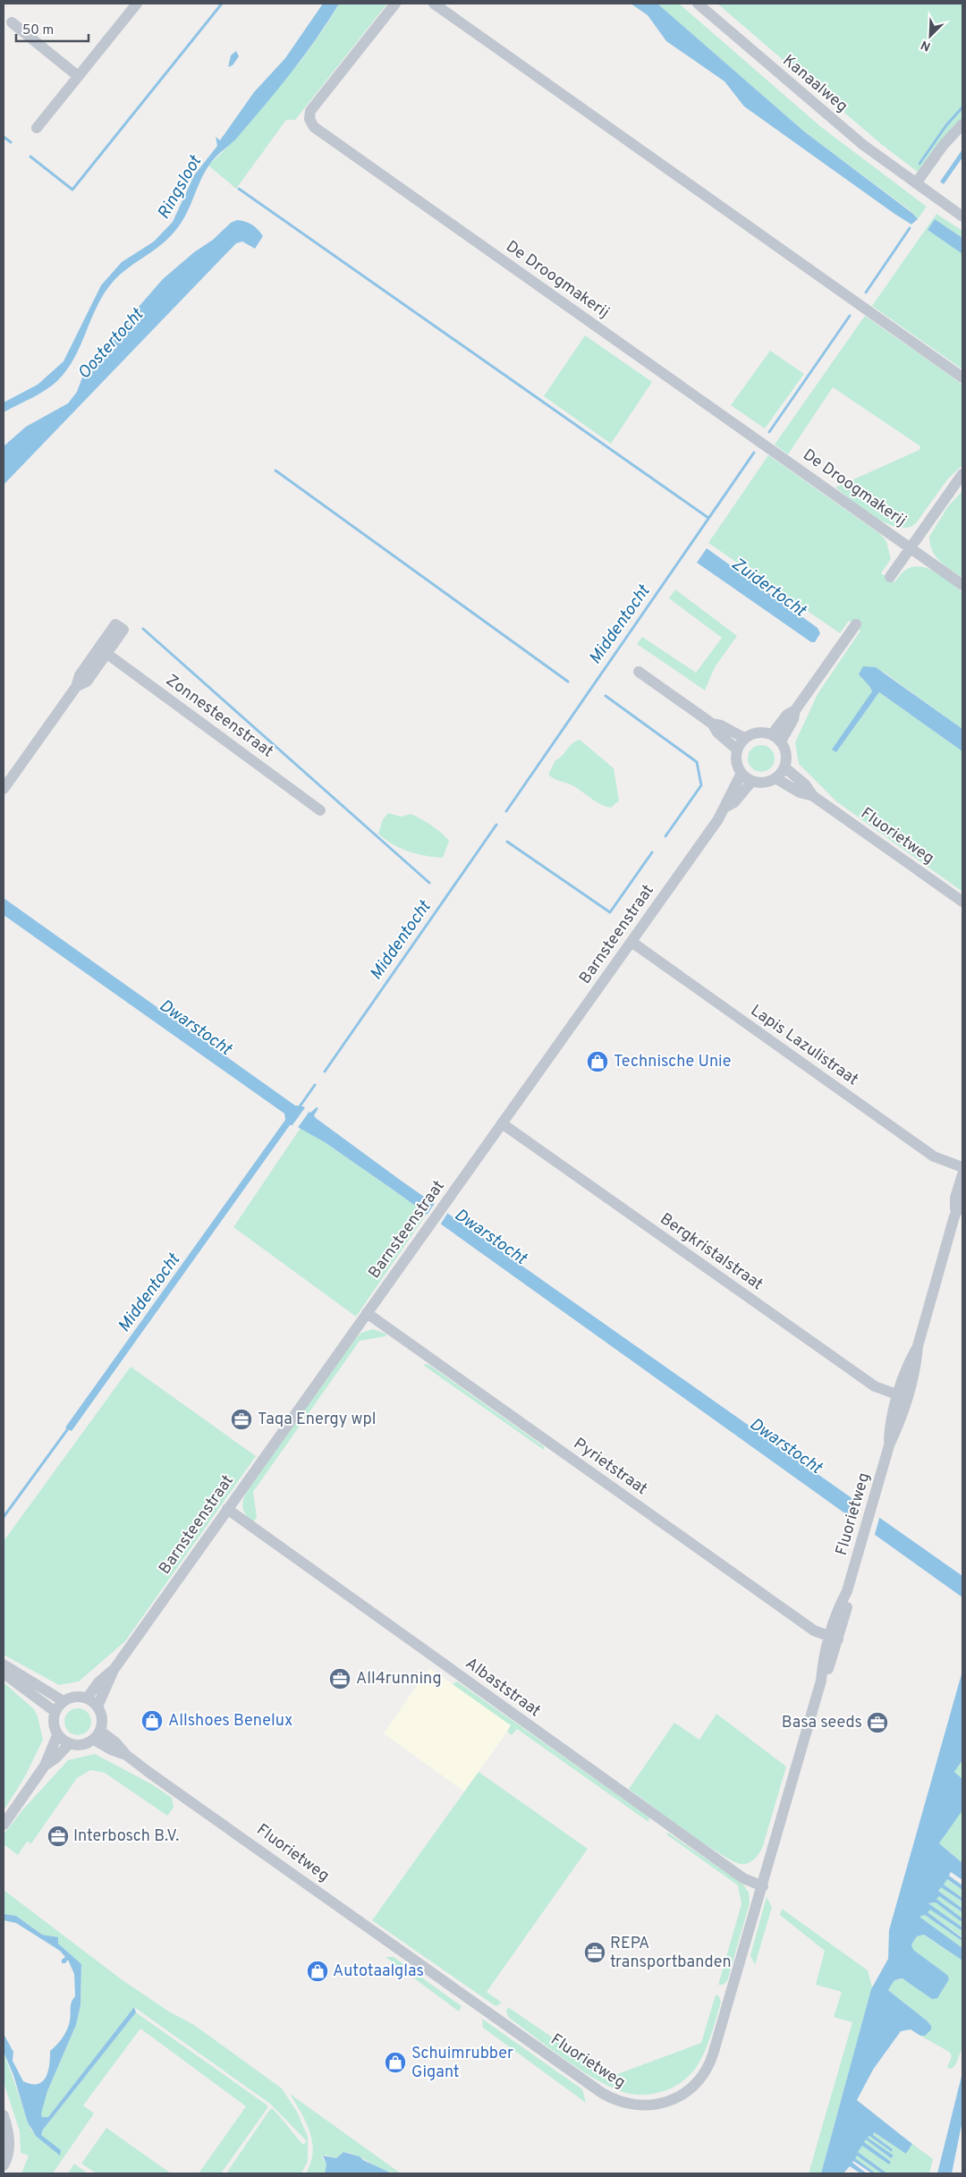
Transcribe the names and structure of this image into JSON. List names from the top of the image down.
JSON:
{
  "streets": {
    "street": [
      "Kanaalweg",
      "De Droogmakerij",
      "Zonnesteenstraat",
      "Fluorietweg",
      "Barnsteenstraat",
      "Lapis Lazulistraat",
      "Bergkristalstraat",
      "Pyrietstraat",
      "Albaststraat"
    ]
  },
  "crossings": [
    ["Fluorietweg", "Barnsteenstraat"],
    ["Fluorietweg", "Bergkristalstraat"],
    ["Fluorietweg", "Pyrietstraat"],
    ["Fluorietweg", "Albaststraat"],
    ["Barnsteenstraat", "Lapis Lazulistraat"],
    ["Barnsteenstraat", "Bergkristalstraat"],
    ["Barnsteenstraat", "Pyrietstraat"],
    ["Barnsteenstraat", "Albaststraat"]
  ],
  "water": [
    "Ringsloot",
    "Oostertocht",
    "Zuidertocht",
    "Middentocht",
    "Dwarstocht"
  ],
  "places": {
    "shop": [
      "Technische Unie",
      "Allshoes Benelux",
      "Autotaalglas",
      "Schuimrubber Gigant"
    ],
    "office": [
      "Taqa Energy wpl",
      "All4running",
      "Basa seeds",
      "Interbosch B.V.",
      "REPA transportbanden"
    ]
  },
  "scale_bar": "50 m",
  "north": "bottom left"
}
